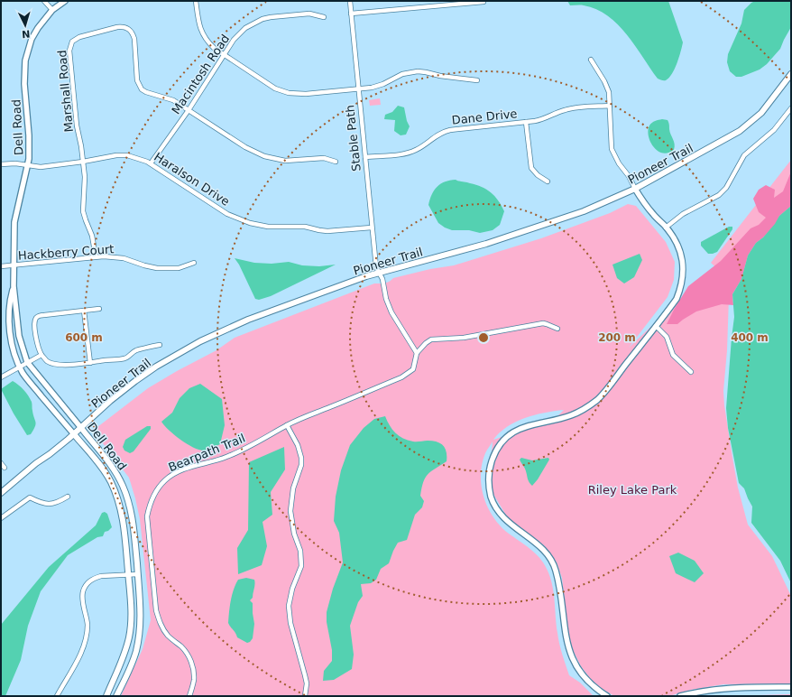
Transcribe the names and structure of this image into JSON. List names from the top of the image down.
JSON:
{
  "streets": {
    "main road": ["Dell Road", "Pioneer Trail"],
    "street": [
      "Macintosh Road",
      "Marshall Road",
      "Dane Drive",
      "Stable Path",
      "Haralson Drive",
      "Hackberry Court",
      "Bearpath Trail"
    ]
  },
  "crossings": [
    ["Macintosh Road", "Marshall Road"],
    ["Macintosh Road", "Haralson Drive"],
    ["Marshall Road", "Haralson Drive"],
    ["Marshall Road", "Hackberry Court"],
    ["Dane Drive", "Stable Path"],
    ["Dell Road", "Pioneer Trail"],
    ["Dell Road", "Haralson Drive"],
    ["Dell Road", "Hackberry Court"],
    ["Stable Path", "Pioneer Trail"],
    ["Stable Path", "Haralson Drive"]
  ],
  "parks": ["Riley Lake Park"],
  "north": "bottom",
  "rings": ["200 m", "400 m", "600 m"]
}
